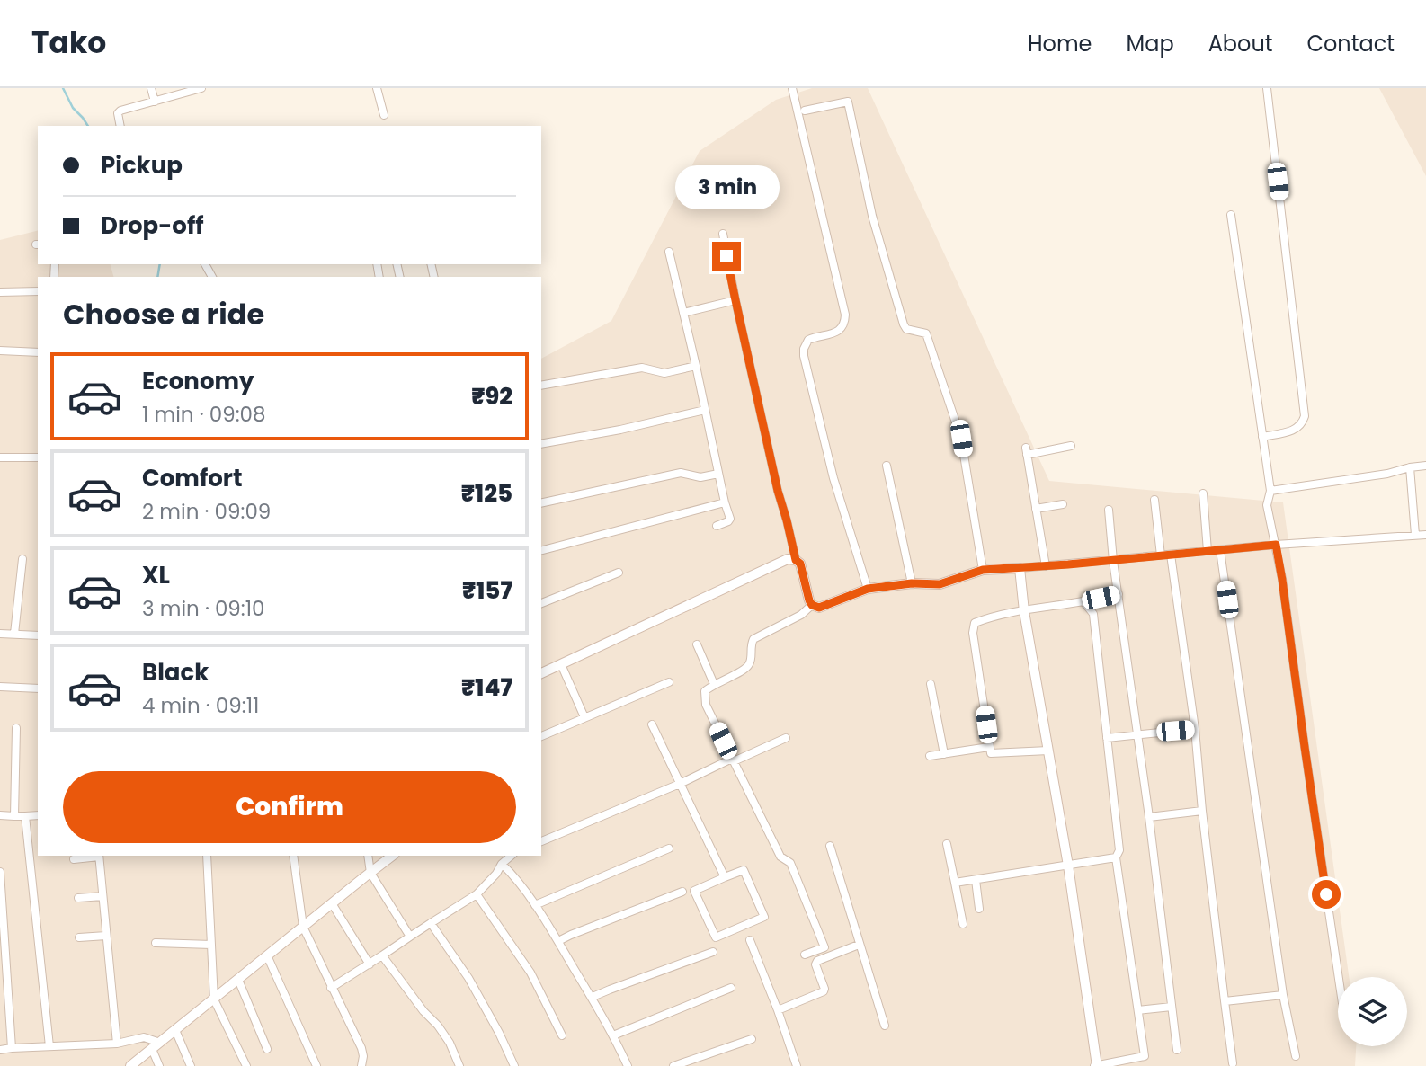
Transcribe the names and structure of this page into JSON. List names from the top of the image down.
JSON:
{
  "page": {
    "header": "Tako",
    "nav": [
      "Home",
      "Map",
      "About",
      "Contact"
    ],
    "banner": ["Pickup", "Drop-off"],
    "bubble": "3 min",
    "heading": "Choose a ride",
    "list": [
      {
        "name": "Economy",
        "note": "1 min · 09:08",
        "value": "₹92"
      },
      {
        "name": "Comfort",
        "note": "2 min · 09:09",
        "value": "₹125"
      },
      {
        "name": "XL",
        "note": "3 min · 09:10",
        "value": "₹157"
      },
      {
        "name": "Black",
        "note": "4 min · 09:11",
        "value": "₹147"
      }
    ],
    "buttons": "Confirm"
  }
}
